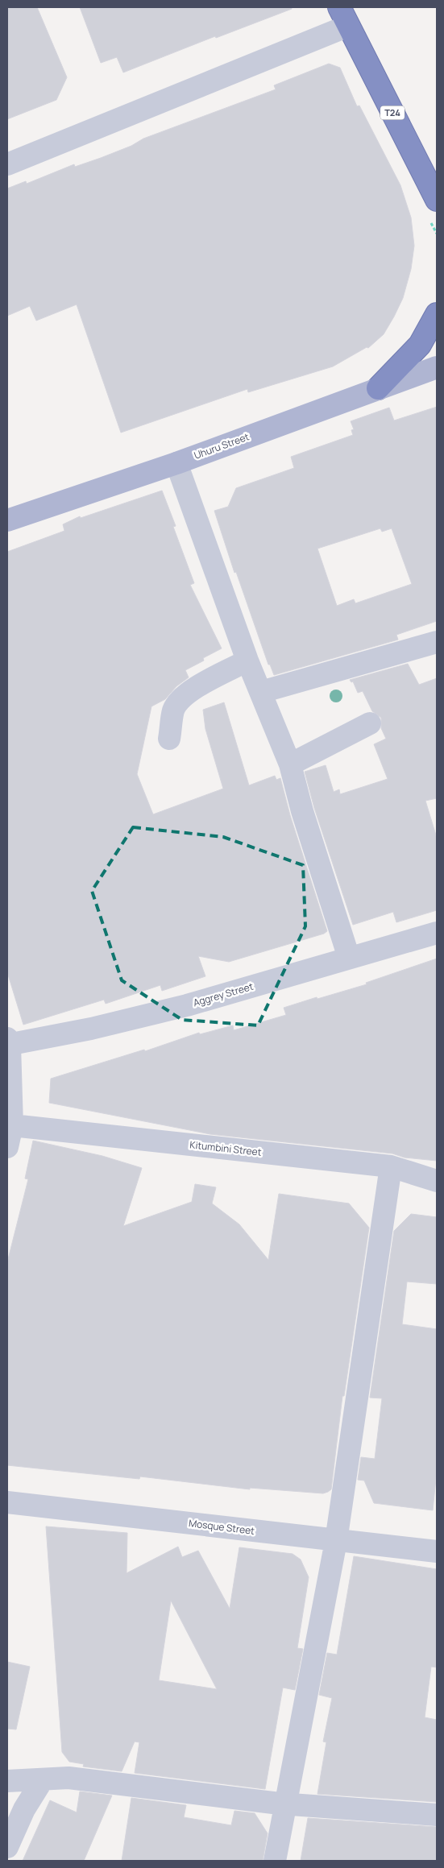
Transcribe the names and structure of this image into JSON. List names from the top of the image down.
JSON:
{
  "streets": {
    "highway": ["T24"],
    "main road": ["Uhuru Street"],
    "street": ["Aggrey Street", "Kitumbini Street", "Mosque Street"]
  }
}
